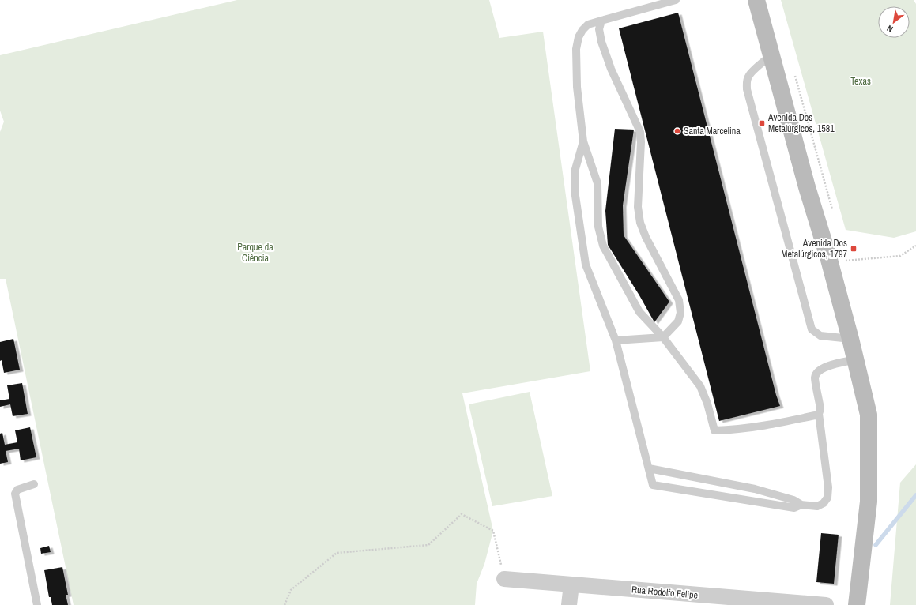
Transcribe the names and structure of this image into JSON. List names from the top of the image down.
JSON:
{
  "streets": {
    "street": ["Rua Rodolfo Felipe"]
  },
  "parks": ["Texas", "Parque da Ciência"],
  "places": {
    "transit": ["Avenida Dos Metalúrgicos, 1581", "Avenida Dos Metalúrgicos, 1797"],
    "other": ["Santa Marcelina"]
  },
  "north": "bottom left"
}
